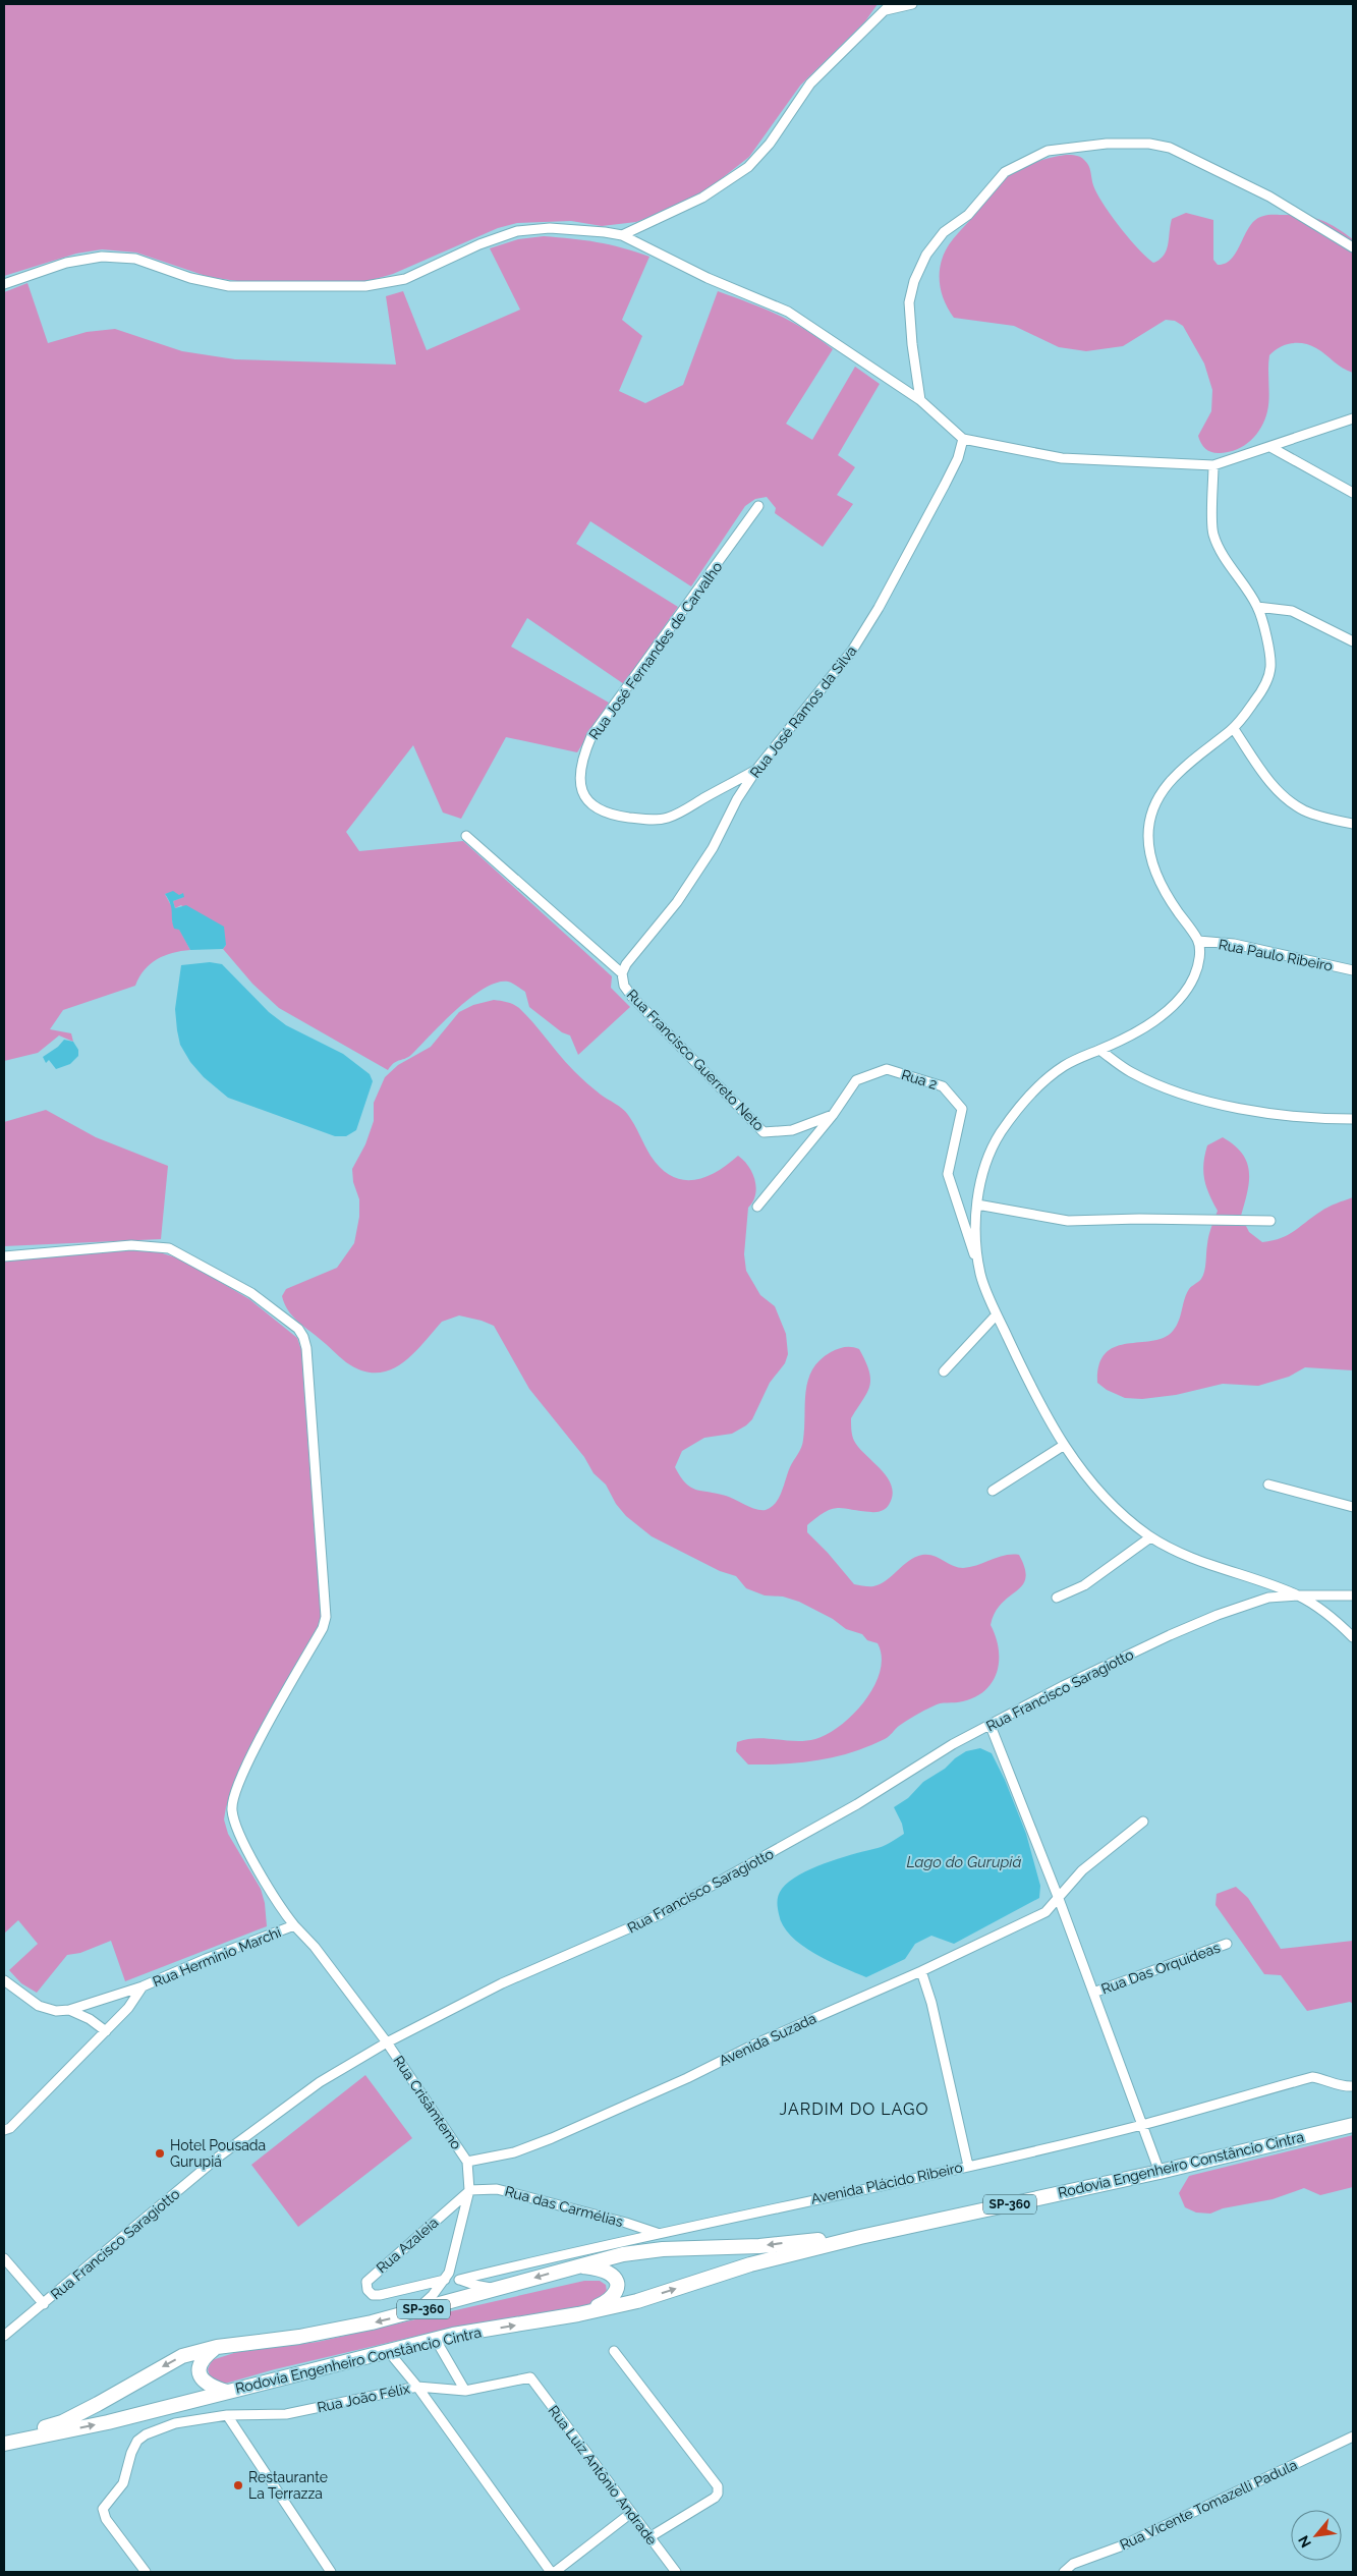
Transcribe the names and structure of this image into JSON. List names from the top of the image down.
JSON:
{
  "streets": {
    "main road": ["Rodovia Engenheiro Constâncio Cintra", "SP-360"],
    "street": [
      "Rua José Fernandes de Carvalho",
      "Rua José Ramos da Silva",
      "Rua Paulo Ribeiro",
      "Rua Francisco Guerreto Neto",
      "Rua 2",
      "Rua Francisco Saragiotto",
      "Rua Herminio Marchi",
      "Rua Das Orquideas",
      "Avenida Suzada",
      "Rua Crisâmtemo",
      "Avenida Plácido Ribeiro",
      "Rua das Carmélias",
      "Rua Azaleia",
      "Rua João Félix",
      "Rua Luiz Antônio Andrade",
      "Rua Vicente Tomazelli Padula"
    ]
  },
  "crossings": [
    ["Rua José Fernandes de Carvalho", "Rua José Ramos da Silva"],
    ["Rua José Ramos da Silva", "Rua Francisco Guerreto Neto"],
    ["Rua Francisco Guerreto Neto", "Rua 2"],
    ["Rua Francisco Saragiotto", "Rua Herminio Marchi"],
    ["Rua Francisco Saragiotto", "Rua Crisâmtemo"],
    ["Rua Herminio Marchi", "Rua Crisâmtemo"],
    ["Avenida Suzada", "Rua Crisâmtemo"],
    ["Avenida Plácido Ribeiro", "Rua das Carmélias"],
    ["Rua das Carmélias", "Rua Azaleia"],
    ["Rua João Félix", "Rua Luiz Antônio Andrade"]
  ],
  "districts": ["JARDIM DO LAGO"],
  "water": ["Lago do Gurupiá"],
  "places": ["Hotel Pousada Gurupiá", "Restaurante La Terrazza"],
  "north": "bottom left"
}
